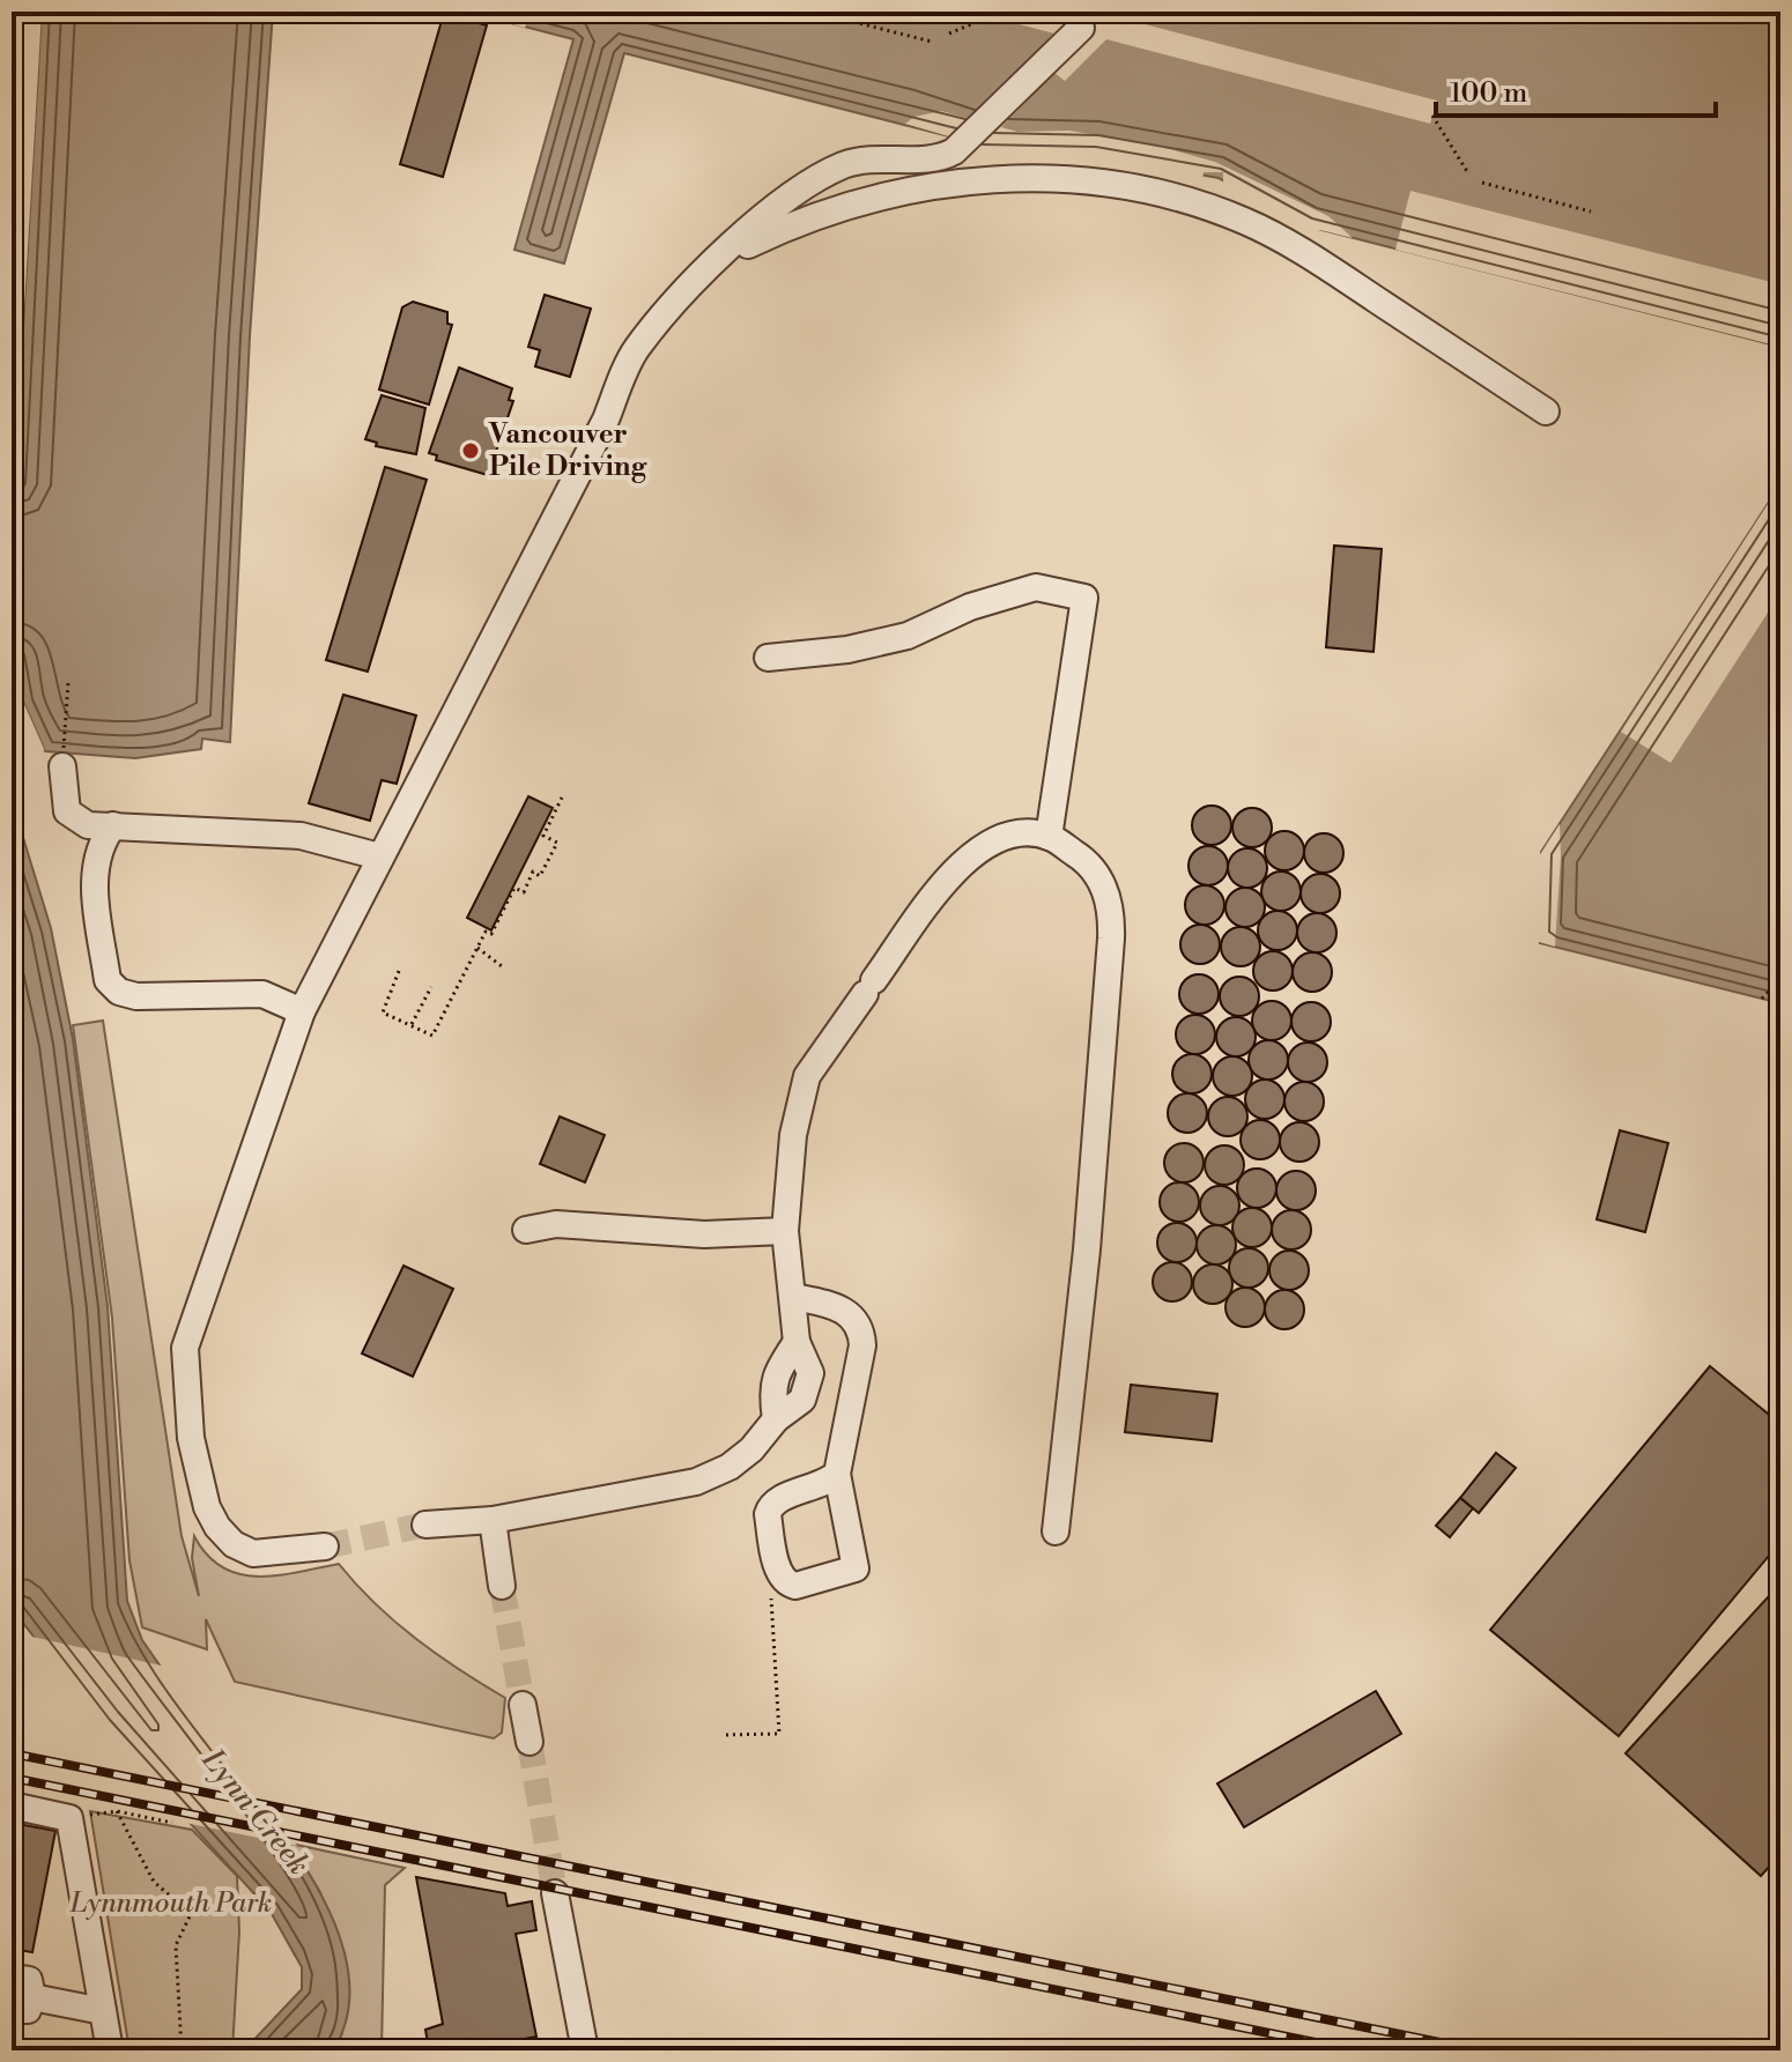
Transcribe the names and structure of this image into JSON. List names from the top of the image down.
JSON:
{
  "water": ["Lynn Creek"],
  "parks": ["Lynnmouth Park"],
  "places": ["Vancouver Pile Driving"],
  "scale_bar": "100 m"
}
